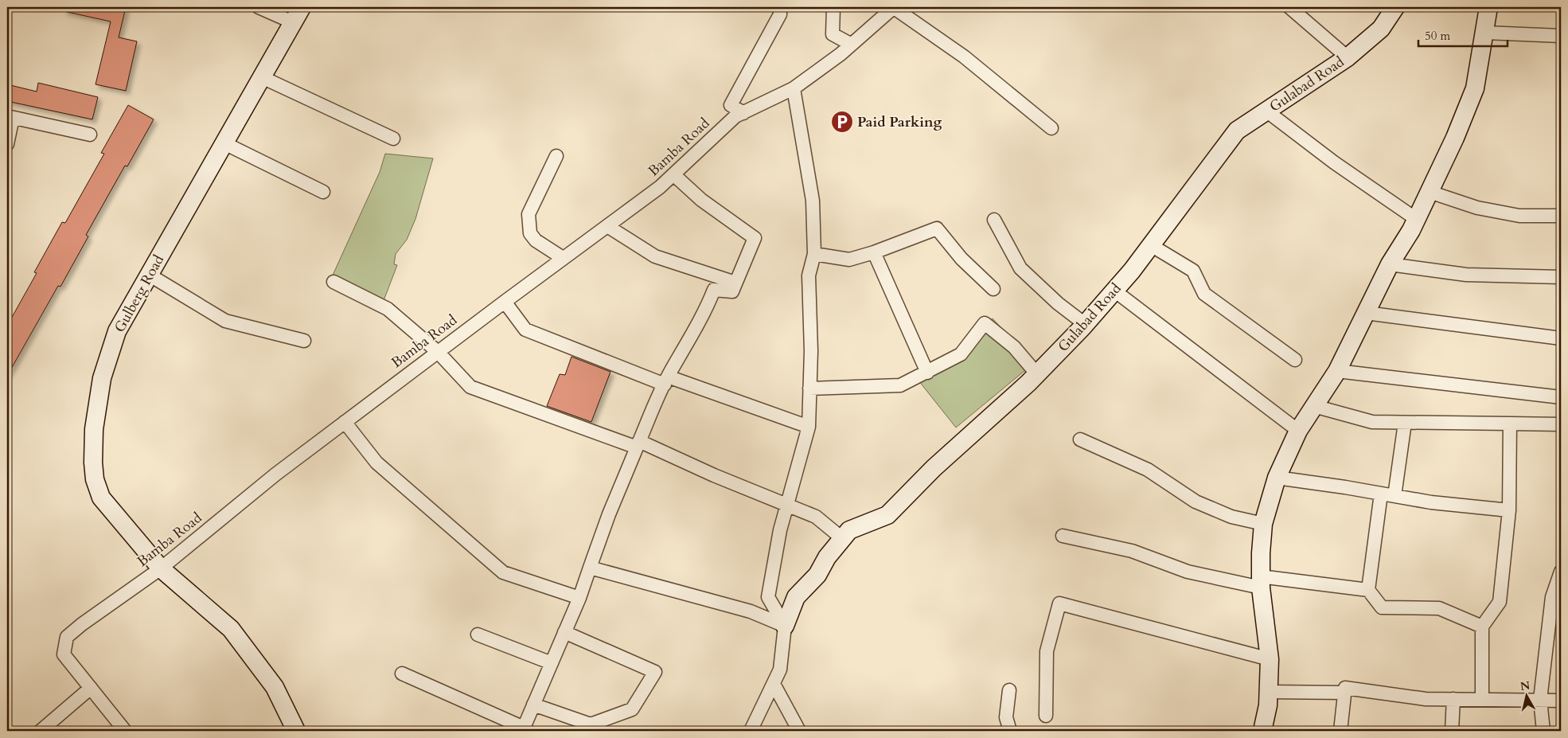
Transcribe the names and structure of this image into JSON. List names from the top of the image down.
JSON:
{
  "streets": {
    "street": ["Gulabad Road", "Bamba Road", "Gulberg Road"]
  },
  "crossings": [
    ["Bamba Road", "Gulberg Road"]
  ],
  "places": {
    "parking": ["Paid Parking"]
  },
  "scale_bar": "50 m",
  "north": "top"
}
